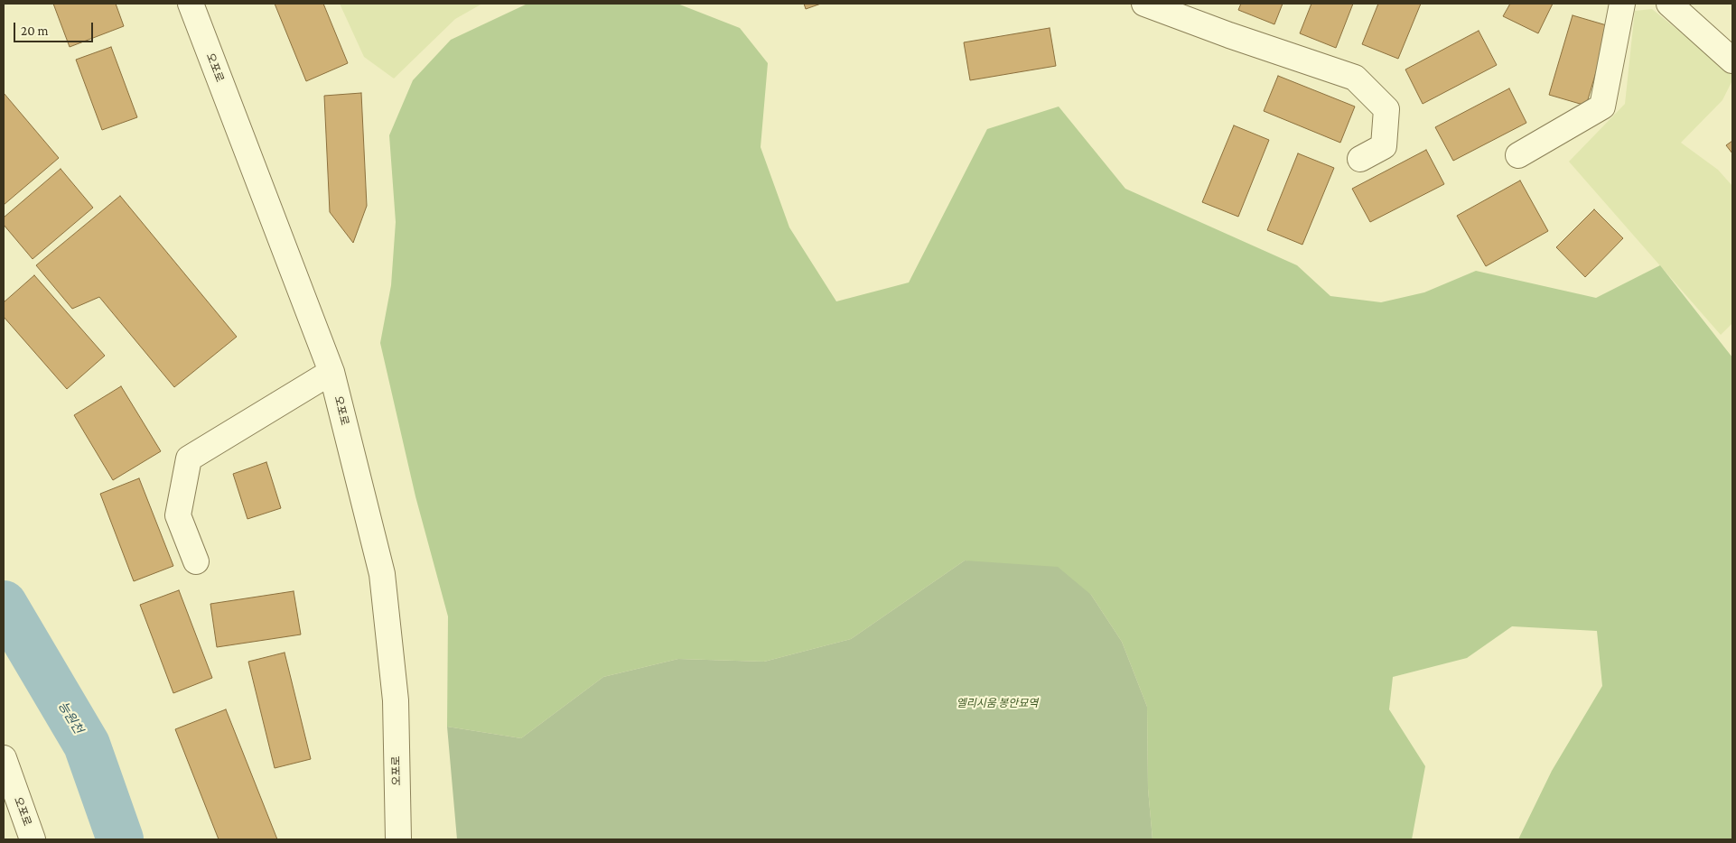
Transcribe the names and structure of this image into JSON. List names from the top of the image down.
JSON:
{
  "streets": {
    "street": ["오포로"]
  },
  "water": ["능원천"],
  "parks": ["엘리시움 봉안묘역"],
  "scale_bar": "20 m"
}
